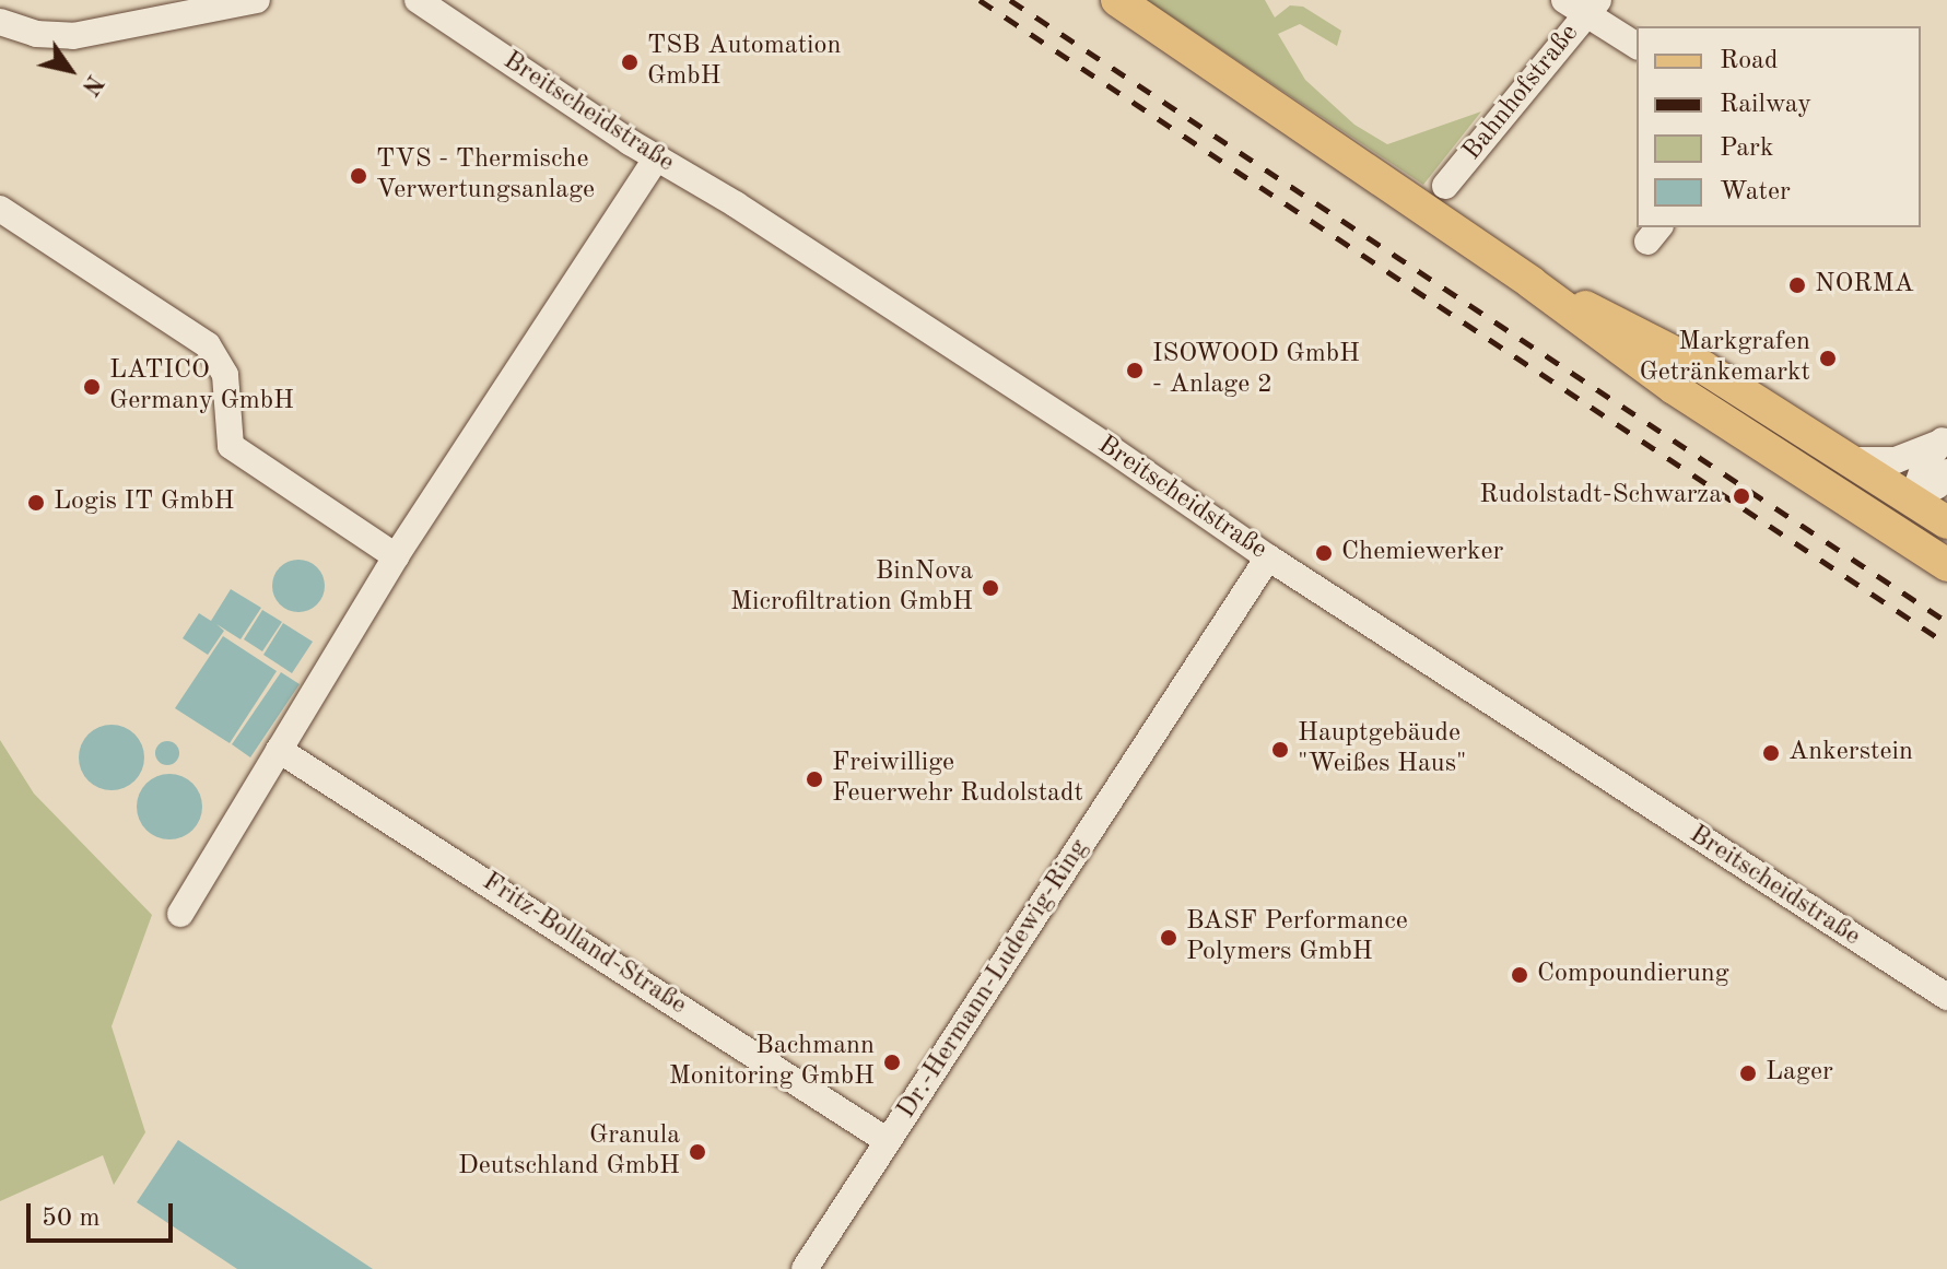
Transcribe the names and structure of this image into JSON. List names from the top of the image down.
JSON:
{
  "streets": {
    "street": [
      "Bahnhofstraße",
      "Breitscheidstraße",
      "Fritz-Bolland-Straße",
      "Dr.-Hermann-Ludewig-Ring"
    ]
  },
  "crossings": [
    ["Breitscheidstraße", "Dr.-Hermann-Ludewig-Ring"],
    ["Fritz-Bolland-Straße", "Dr.-Hermann-Ludewig-Ring"]
  ],
  "places": [
    "TSB Automation GmbH",
    "TVS - Thermische Verwertungsanlage",
    "NORMA",
    "Markgrafen Getränkemarkt",
    "ISOWOOD GmbH - Anlage 2",
    "LATICO Germany GmbH",
    "Rudolstadt-Schwarza",
    "Logis IT GmbH",
    "Chemiewerker",
    "BinNova Microfiltration GmbH",
    "Hauptgebäude \"Weißes Haus\"",
    "Ankerstein",
    "Freiwillige Feuerwehr Rudolstadt",
    "BASF Performance Polymers GmbH",
    "Compoundierung",
    "Bachmann Monitoring GmbH",
    "Lager",
    "Granula Deutschland GmbH"
  ],
  "legend": [
    "Road",
    "Railway",
    "Park",
    "Water"
  ],
  "scale_bar": "50 m",
  "north": "bottom right"
}
